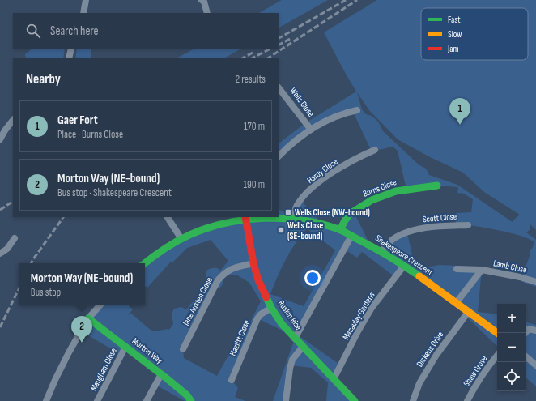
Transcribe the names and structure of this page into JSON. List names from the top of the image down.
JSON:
{
  "streets": {
    "street": [
      "Wells Close",
      "Hardy Close",
      "Burns Close",
      "Scott Close",
      "Shakespeare Crescent",
      "Lamb Close",
      "Jane Austen Close",
      "Ruskin Rise",
      "Macaulay Gardens",
      "Hazlitt Close",
      "Dickens Drive",
      "Morton Way",
      "Maugham Close",
      "Shaw Grove"
    ]
  },
  "crossings": [
    ["Hardy Close", "Shakespeare Crescent"],
    ["Burns Close", "Shakespeare Crescent"],
    ["Scott Close", "Shakespeare Crescent"],
    ["Shakespeare Crescent", "Lamb Close"],
    ["Shakespeare Crescent", "Ruskin Rise"],
    ["Shakespeare Crescent", "Macaulay Gardens"],
    ["Shakespeare Crescent", "Dickens Drive"],
    ["Jane Austen Close", "Ruskin Rise"],
    ["Ruskin Rise", "Macaulay Gardens"],
    ["Ruskin Rise", "Hazlitt Close"],
    ["Morton Way", "Maugham Close"]
  ],
  "places": {
    "transit": ["Wells Close (NW-bound)", "Wells Close (SE-bound)"]
  },
  "legend": ["Fast", "Slow", "Jam"],
  "page": {
    "search": "Search here",
    "heading": ["Nearby", "2 results"],
    "pins": ["1", "2"],
    "list": [
      {
        "mark": "1",
        "name": "Gaer Fort",
        "note": "Place · Burns Close",
        "value": "170 m"
      },
      {
        "mark": "2",
        "name": "Morton Way (NE-bound)",
        "note": "Bus stop · Shakespeare Crescent",
        "value": "190 m"
      }
    ],
    "popup": ["Morton Way (NE-bound)", "Bus stop"],
    "map_buttons": ["+", "−"]
  }
}
